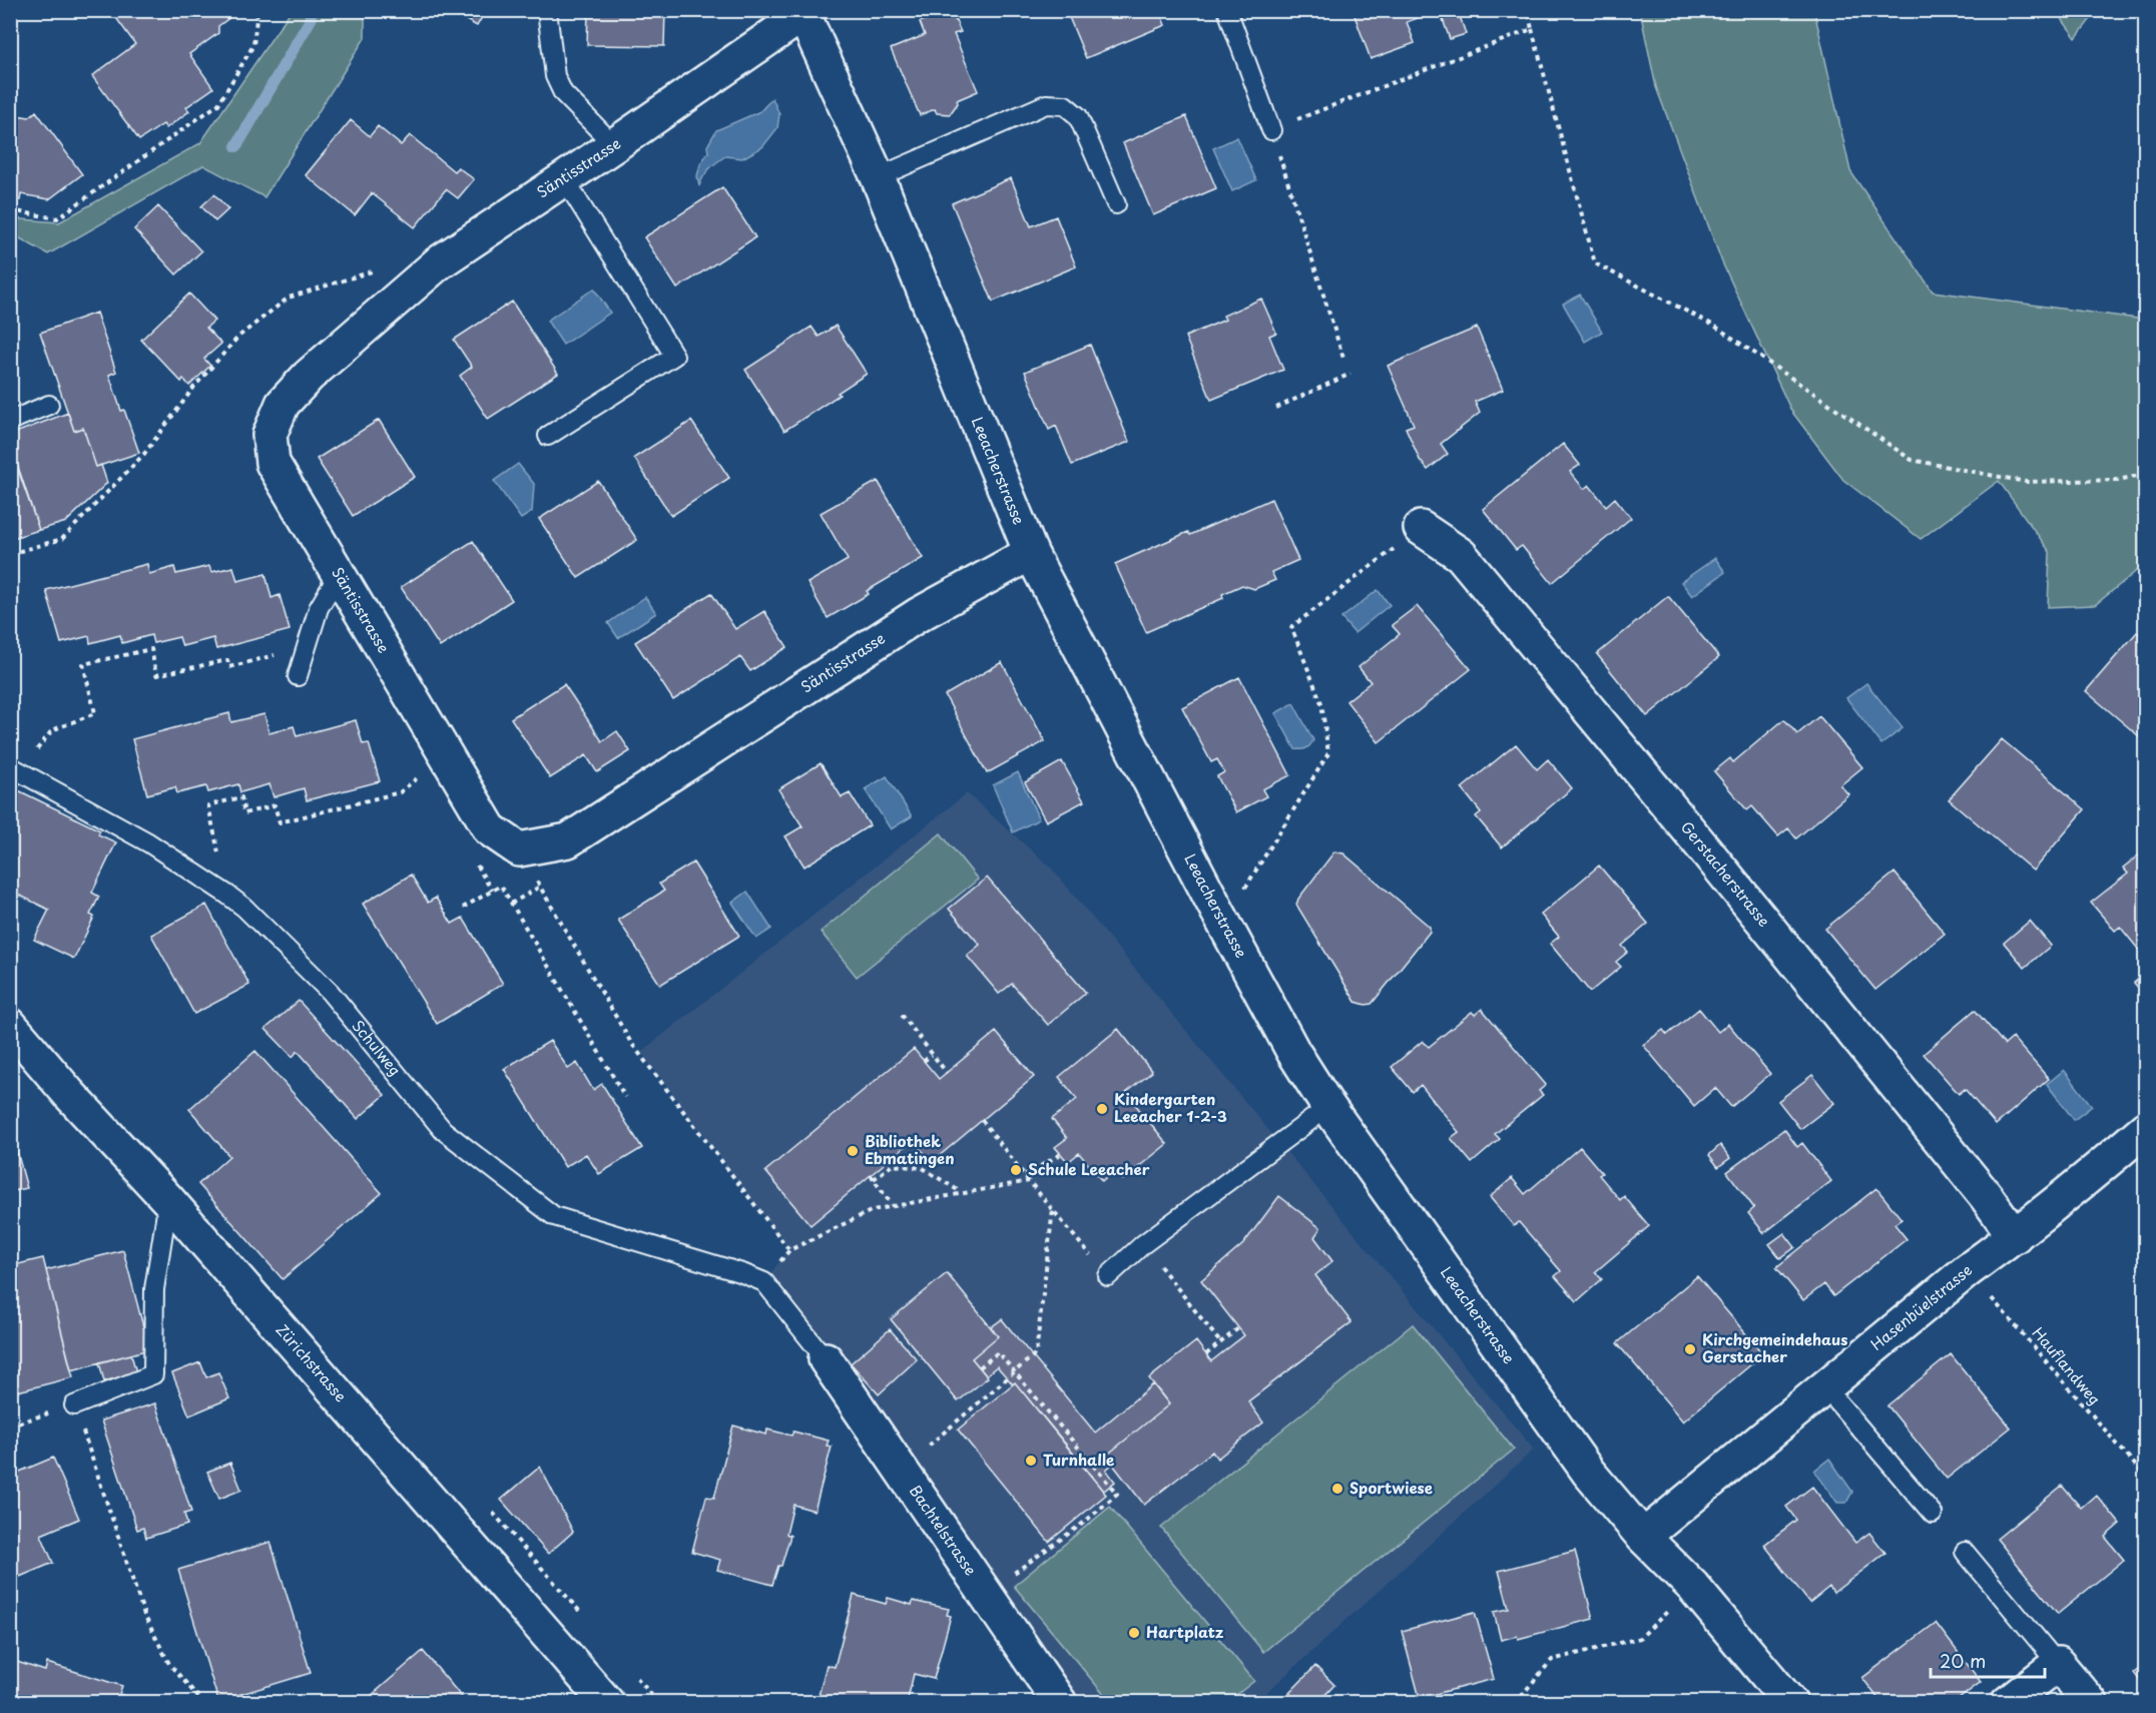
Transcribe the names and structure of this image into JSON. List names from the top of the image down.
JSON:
{
  "streets": {
    "street": [
      "Säntisstrasse",
      "Leeacherstrasse",
      "Gerstacherstrasse",
      "Hasenbüelstrasse",
      "Zürichstrasse",
      "Bachtelstrasse"
    ],
    "lane": ["Schulweg"],
    "path": ["Hauflandweg"]
  },
  "crossings": [
    ["Säntisstrasse", "Leeacherstrasse"],
    ["Leeacherstrasse", "Hasenbüelstrasse"],
    ["Gerstacherstrasse", "Hasenbüelstrasse"],
    ["Schulweg", "Bachtelstrasse"],
    ["Hasenbüelstrasse", "Hauflandweg"]
  ],
  "places": [
    "Kindergarten Leeacher 1-2-3",
    "Bibliothek Ebmatingen",
    "Schule Leeacher",
    "Kirchgemeindehaus Gerstacher",
    "Turnhalle",
    "Sportwiese",
    "Hartplatz"
  ],
  "scale_bar": "20 m"
}
